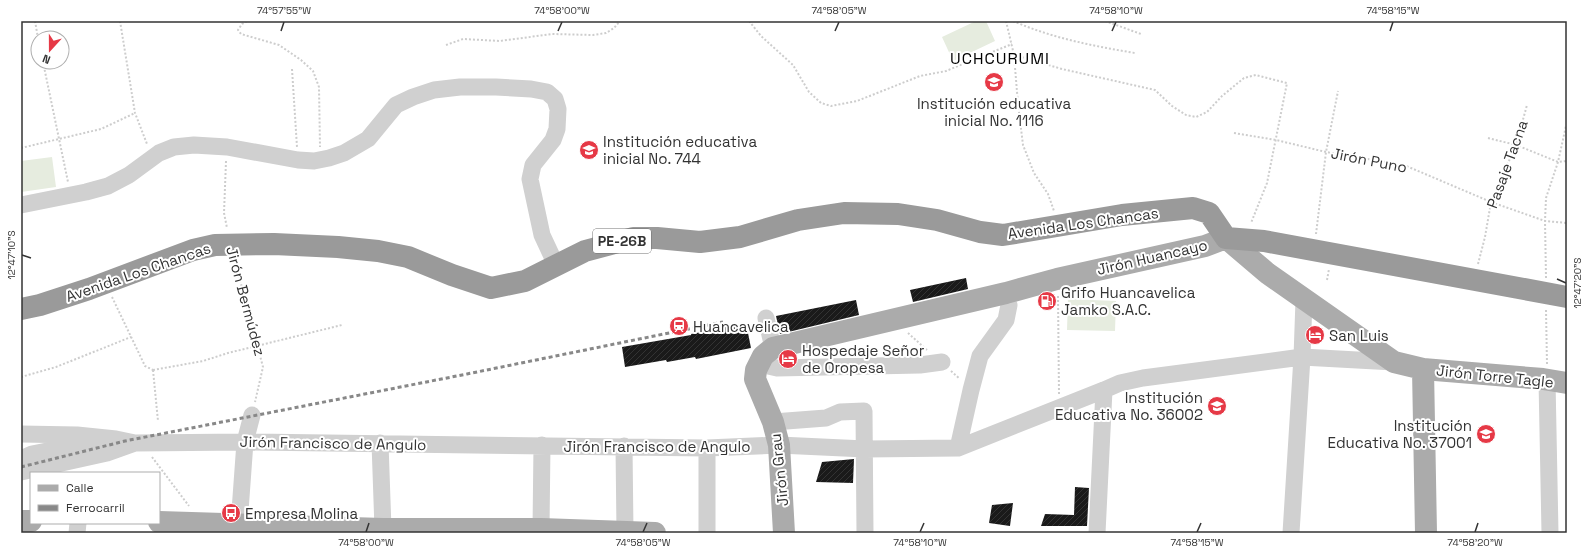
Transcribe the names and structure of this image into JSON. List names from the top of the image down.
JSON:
{
  "streets": {
    "highway": ["Avenida Los Chancas", "PE-26B"],
    "main road": ["Jirón Huancayo", "Jirón Torre Tagle", "Jirón Grau"],
    "street": ["Jirón Francisco de Angulo"],
    "path": ["Jirón Puno", "Pasaje Tacna", "Jirón Bermúdez"]
  },
  "crossings": [
    ["Jirón Puno", "Pasaje Tacna"],
    ["Avenida Los Chancas", "Jirón Huancayo"],
    ["Avenida Los Chancas", "Jirón Bermúdez"],
    ["Jirón Huancayo", "Jirón Torre Tagle"],
    ["Jirón Huancayo", "Jirón Grau"],
    ["Jirón Francisco de Angulo", "Jirón Grau"]
  ],
  "districts": ["UCHCURUMI"],
  "places": {
    "school or university": [
      "Institución educativa inicial No. 1116",
      "Institución educativa inicial No. 744",
      "Institución Educativa No. 36002",
      "Institución Educativa No. 37001"
    ],
    "fuel station": ["Grifo Huancavelica Jamko S.A.C."],
    "station": ["Huancavelica"],
    "hotel": ["San Luis", "Hospedaje Señor de Oropesa"],
    "bus stop": ["Empresa Molina"]
  },
  "legend": ["Calle", "Ferrocarril"],
  "north": "bottom",
  "coordinates": [
    "74°57'55\"W",
    "74°58'00\"W",
    "74°58'05\"W",
    "74°58'10\"W",
    "74°58'15\"W",
    "12°47'10\"S",
    "12°47'20\"S",
    "74°58'20\"W"
  ]
}
